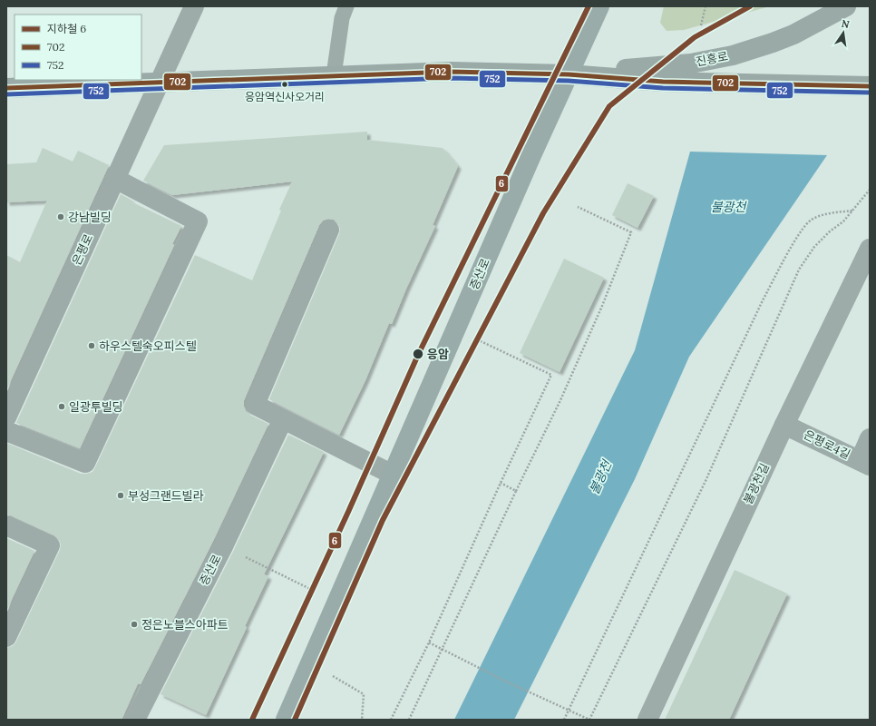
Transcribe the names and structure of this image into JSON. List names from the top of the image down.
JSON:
{
  "streets": {
    "main road": ["진흥로", "증산로"],
    "street": ["은평로", "은평로4길", "불광천길"]
  },
  "crossings": [
    ["진흥로", "증산로"],
    ["은평로4길", "불광천길"]
  ],
  "water": ["불광천"],
  "places": [
    "응암역신사오거리",
    "강남빌딩",
    "하우스텔숙오피스텔",
    "응암",
    "일광투빌딩",
    "부성그랜드빌라",
    "정은노블스아파트"
  ],
  "lines": ["metro line 6", "transit line 702", "transit line 752"],
  "legend": ["지하철 6", "702", "752"],
  "north": "top"
}
